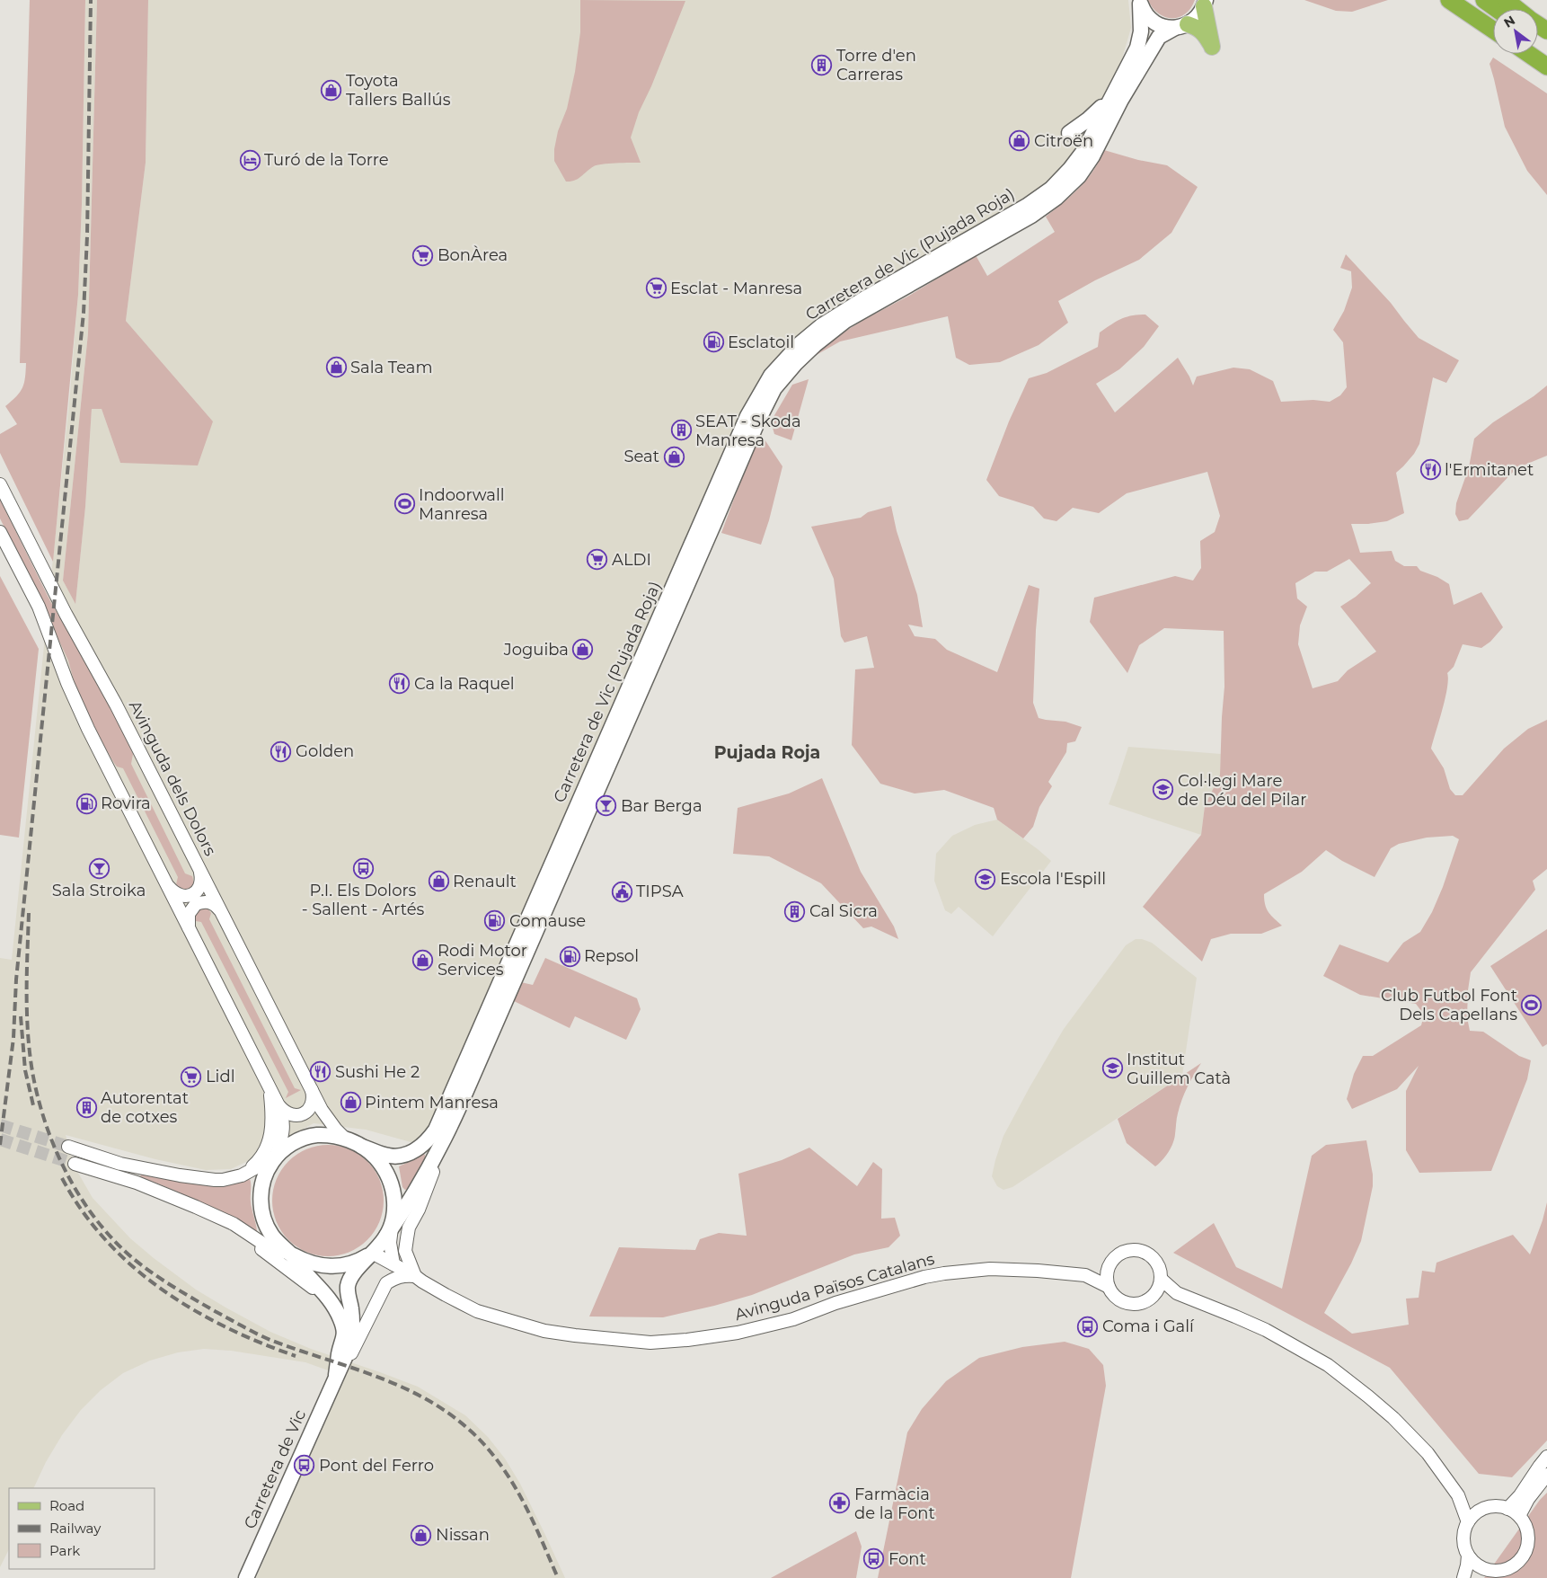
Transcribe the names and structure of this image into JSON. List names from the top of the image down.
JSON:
{
  "streets": {
    "main road": ["Carretera de Vic (Pujada Roja)", "Carretera de Vic"],
    "street": ["Avinguda dels Dolors", "Avinguda Països Catalans"]
  },
  "crossings": [
    ["Carretera de Vic (Pujada Roja)", "Avinguda dels Dolors"],
    ["Carretera de Vic (Pujada Roja)", "Avinguda Països Catalans"],
    ["Carretera de Vic (Pujada Roja)", "Carretera de Vic"],
    ["Avinguda dels Dolors", "Avinguda Països Catalans"],
    ["Avinguda dels Dolors", "Carretera de Vic"],
    ["Avinguda Països Catalans", "Carretera de Vic"]
  ],
  "districts": ["Pujada Roja"],
  "places": {
    "building": [
      "Torre d'en Carreras",
      "SEAT - Skoda Manresa",
      "Cal Sicra",
      "Autorentat de cotxes"
    ],
    "shop": [
      "Toyota Tallers Ballús",
      "Citroën",
      "Sala Team",
      "Seat",
      "Joguiba",
      "Renault",
      "Rodi Motor Services",
      "Pintem Manresa",
      "Nissan"
    ],
    "hotel": ["Turó de la Torre"],
    "supermarket": [
      "BonÀrea",
      "Esclat - Manresa",
      "ALDI",
      "Lidl"
    ],
    "fuel station": [
      "Esclatoil",
      "Rovira",
      "Comause",
      "Repsol"
    ],
    "restaurant": [
      "l'Ermitanet",
      "Ca la Raquel",
      "Golden",
      "Sushi He 2"
    ],
    "sports": ["Indoorwall Manresa", "Club Futbol Font Dels Capellans"],
    "school or university": ["Col·legi Mare de Déu del Pilar", "Escola l'Espill", "Institut Guillem Catà"],
    "bar": ["Bar Berga", "Sala Stroika"],
    "bus stop": [
      "P.I. Els Dolors - Sallent - Artés",
      "Coma i Galí",
      "Pont del Ferro",
      "Font"
    ],
    "public building": ["TIPSA"],
    "pharmacy": ["Farmàcia de la Font"]
  },
  "legend": ["Road", "Railway", "Park"],
  "north": "top left"
}
